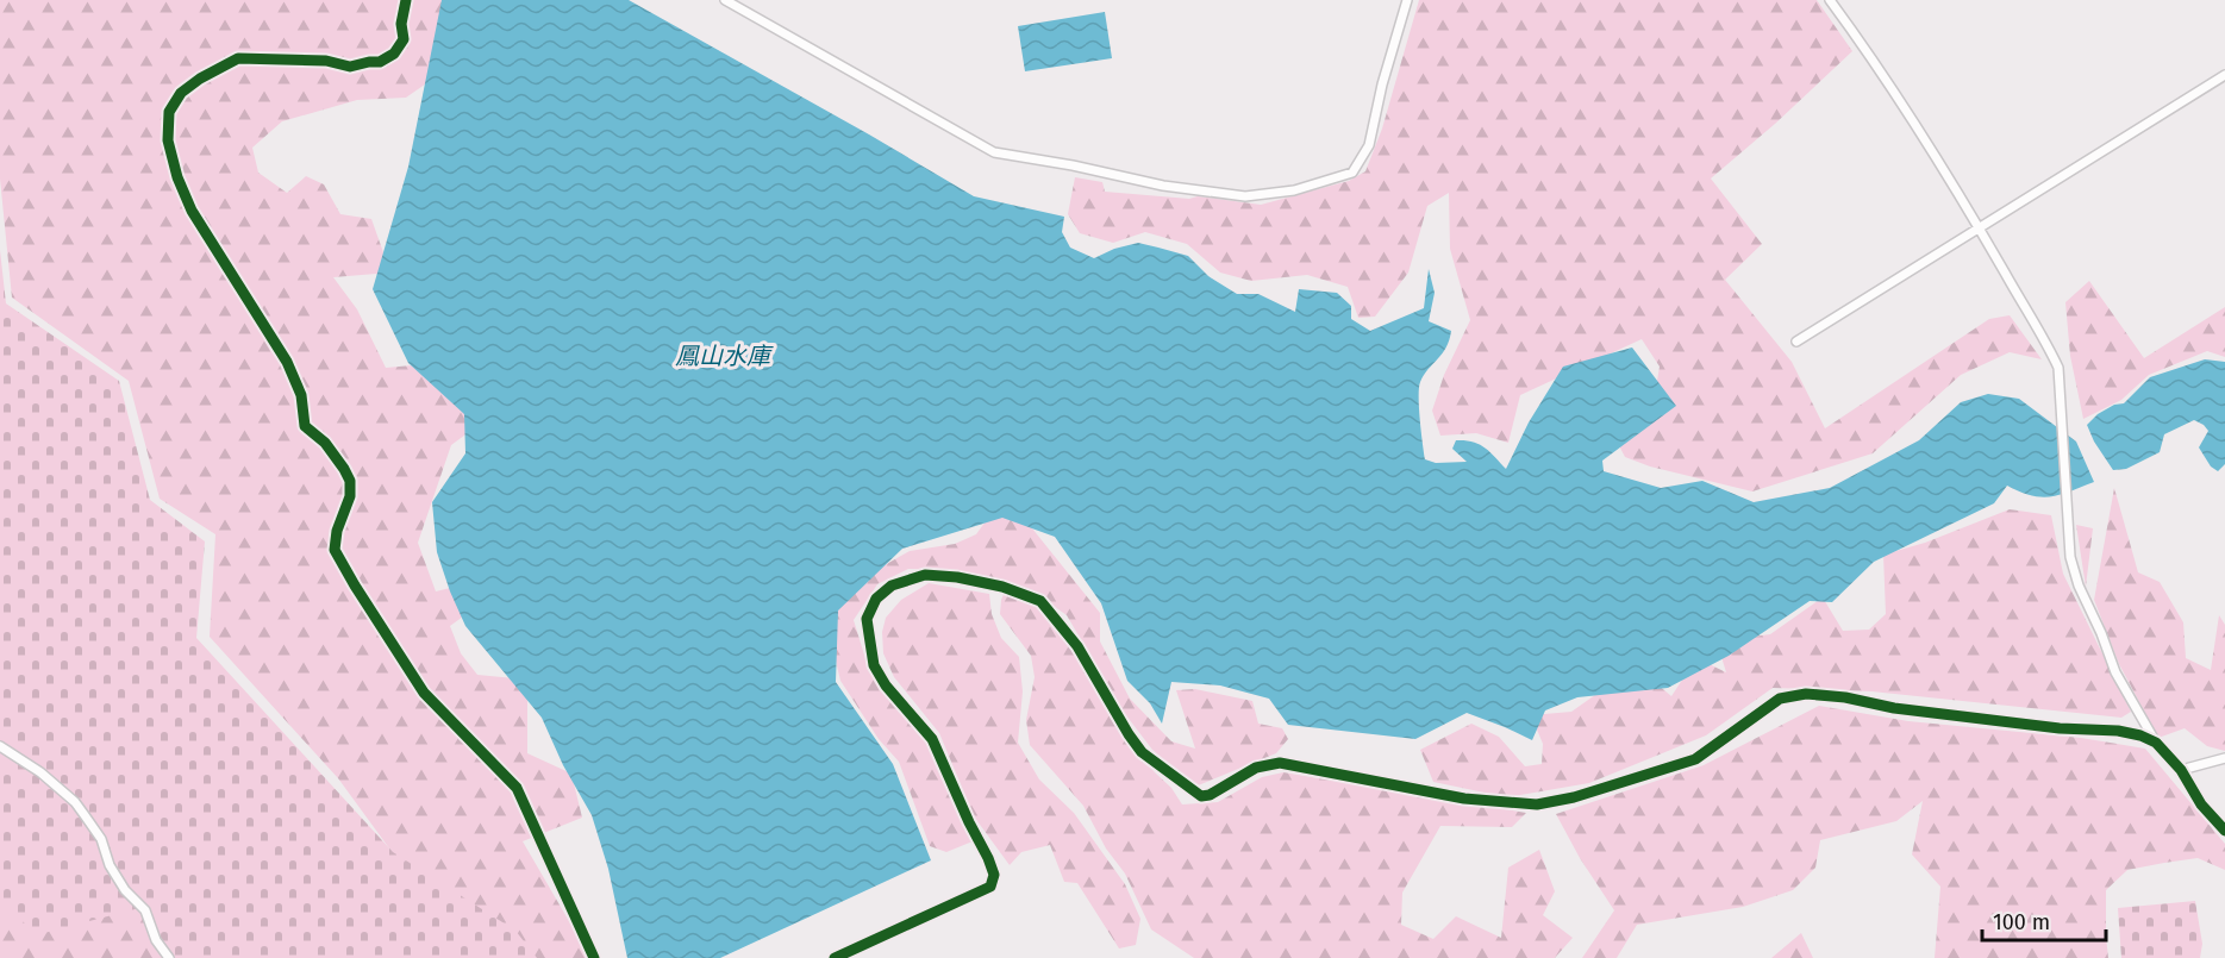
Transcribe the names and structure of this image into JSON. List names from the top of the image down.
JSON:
{
  "water": ["鳳山水庫"],
  "scale_bar": "100 m"
}
